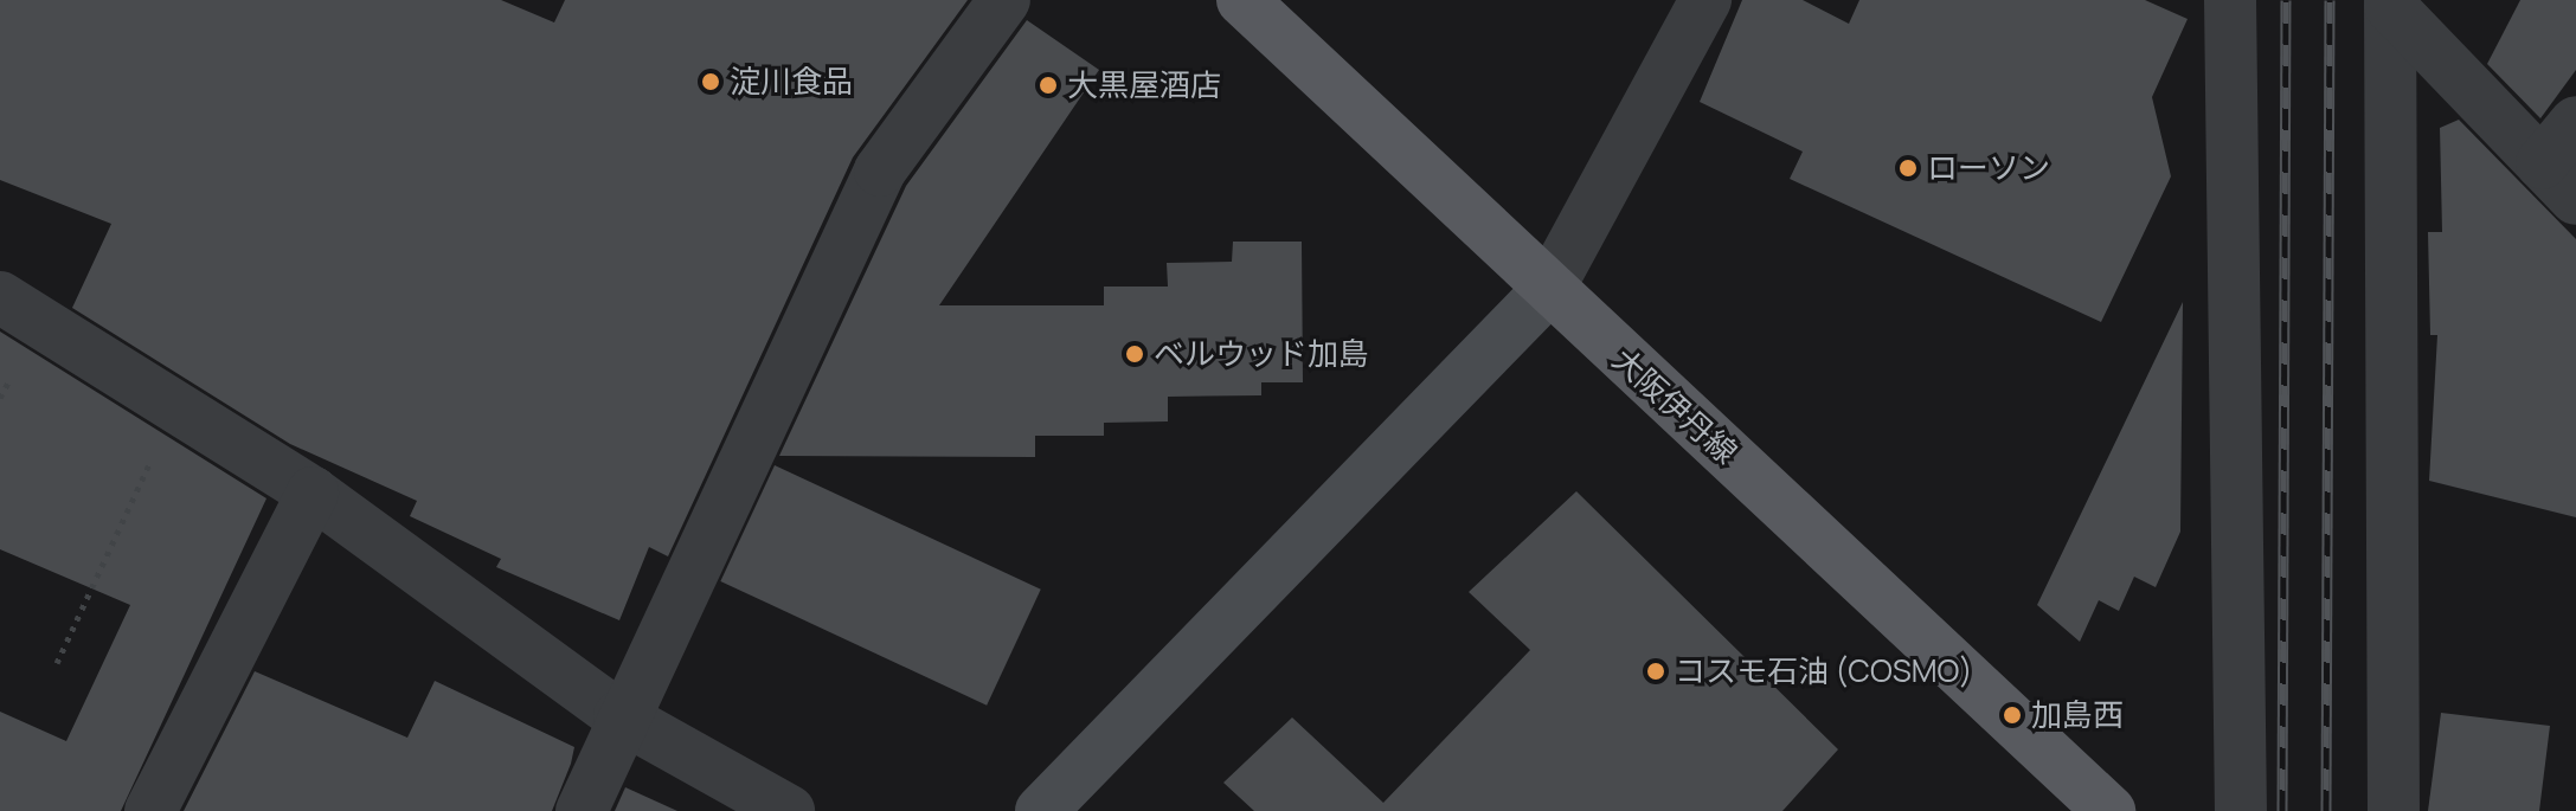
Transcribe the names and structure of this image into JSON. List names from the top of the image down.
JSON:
{
  "streets": {
    "main road": ["大阪伊丹線"]
  },
  "places": [
    "淀川食品",
    "大黒屋酒店",
    "ローソン",
    "ベルウッド加島",
    "コスモ石油 (COSMO)",
    "加島西"
  ]
}
